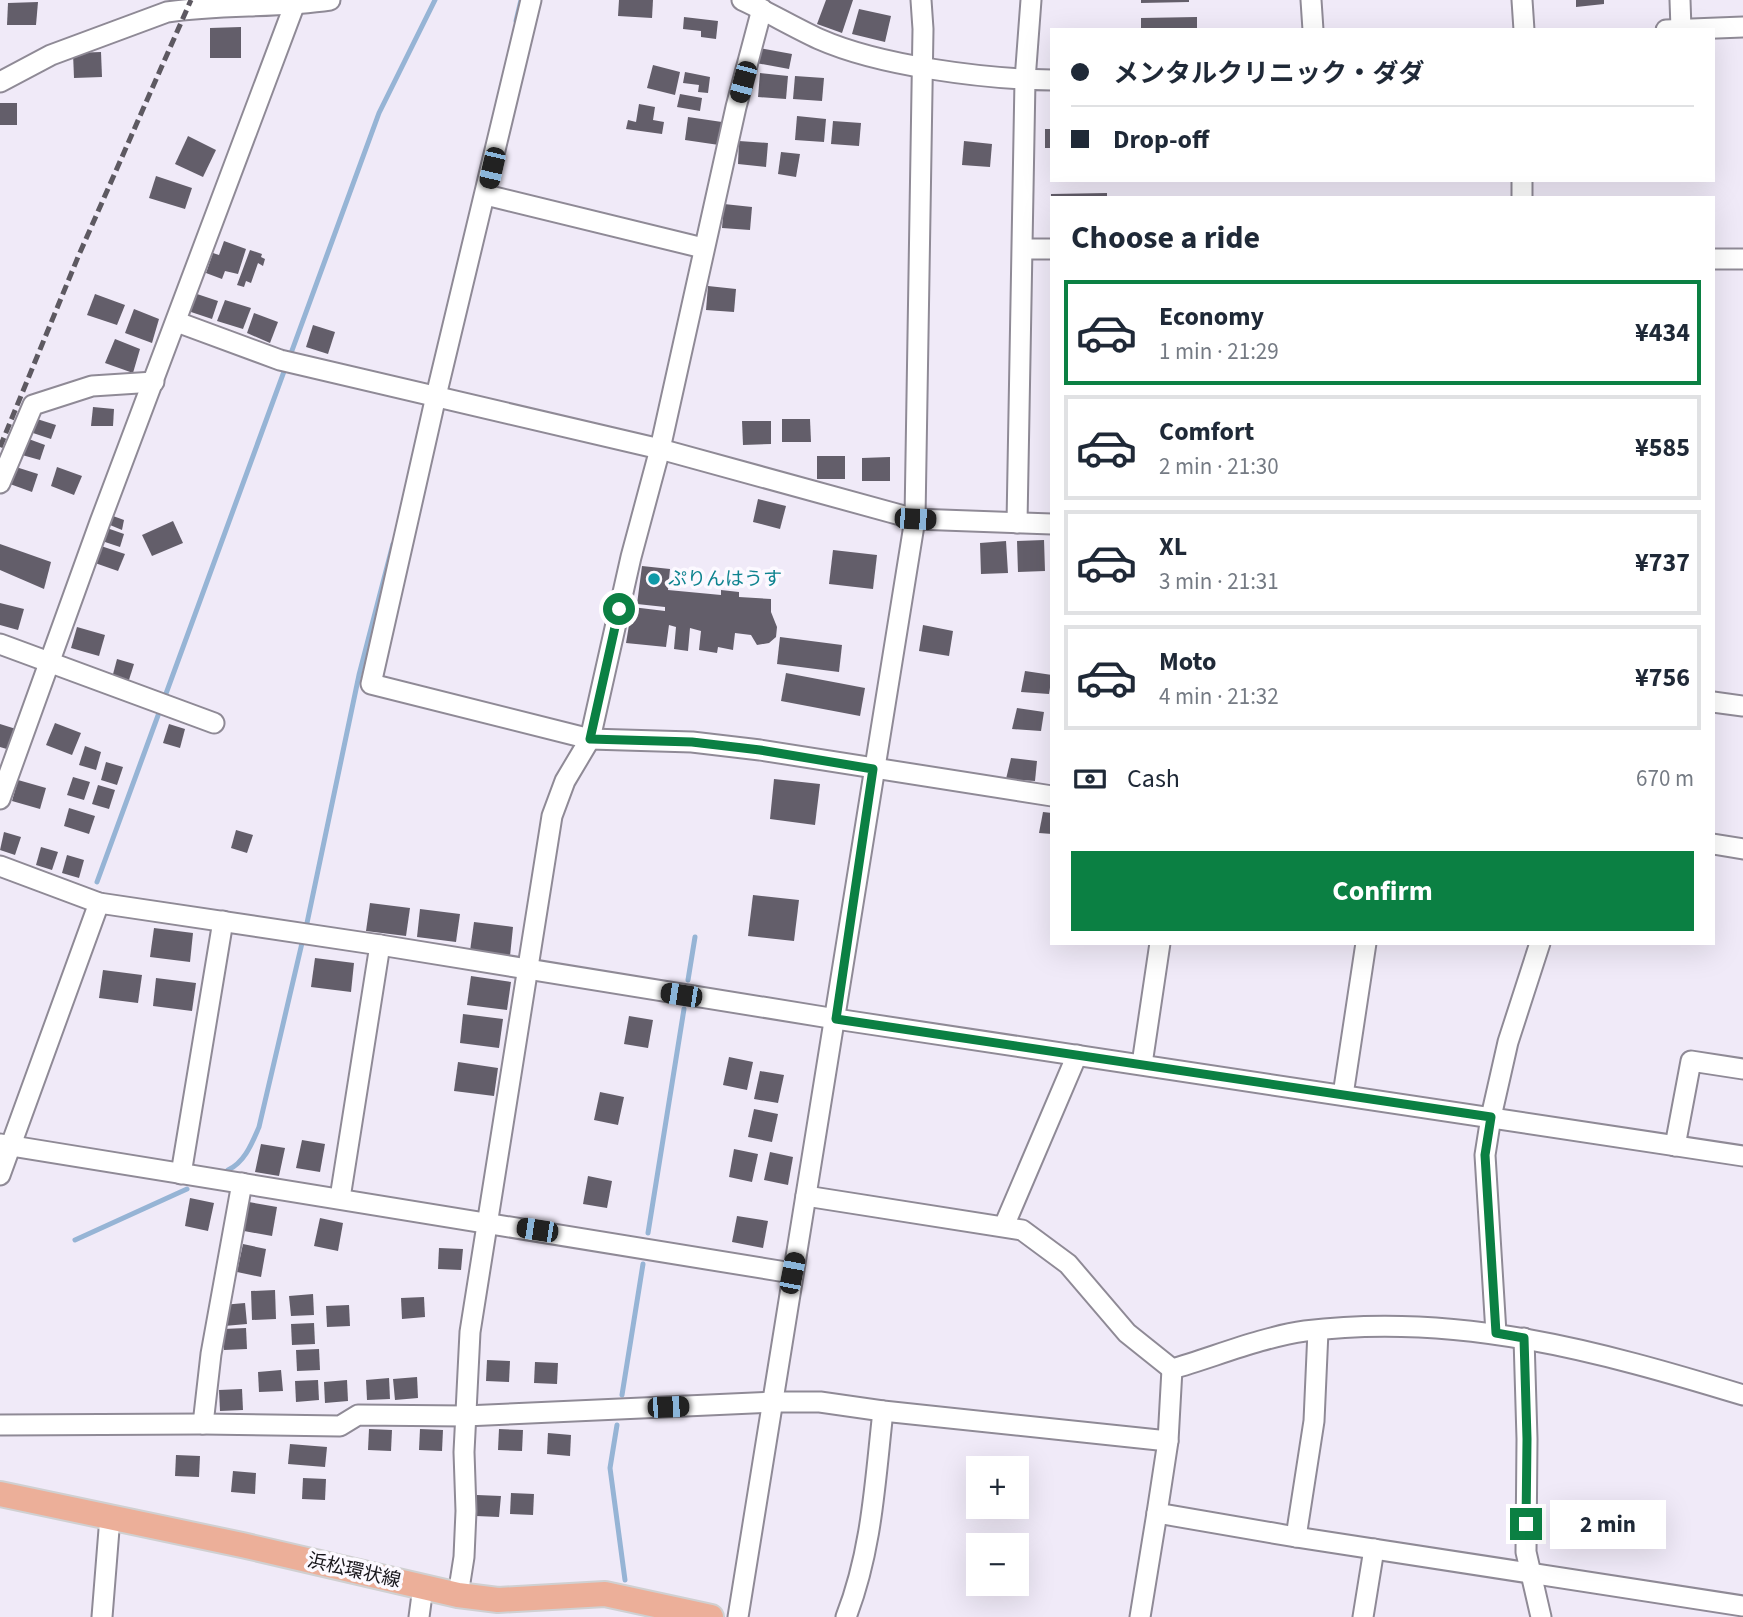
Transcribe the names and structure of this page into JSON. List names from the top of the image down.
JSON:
{
  "streets": {
    "main road": ["浜松環状線"]
  },
  "places": ["ぷりんはうす"],
  "page": {
    "banner": ["メンタルクリニック・ダダ", "Drop-off"],
    "heading": "Choose a ride",
    "list": [
      {
        "name": "Economy",
        "note": "1 min · 21:29",
        "value": "¥434"
      },
      {
        "name": "Comfort",
        "note": "2 min · 21:30",
        "value": "¥585"
      },
      {
        "name": "XL",
        "note": "3 min · 21:31",
        "value": "¥737"
      },
      {
        "name": "Moto",
        "note": "4 min · 21:32",
        "value": "¥756"
      }
    ],
    "pay": ["Cash", "670 m"],
    "buttons": "Confirm",
    "map_buttons": ["+", "−"],
    "bubble": "2 min"
  }
}
